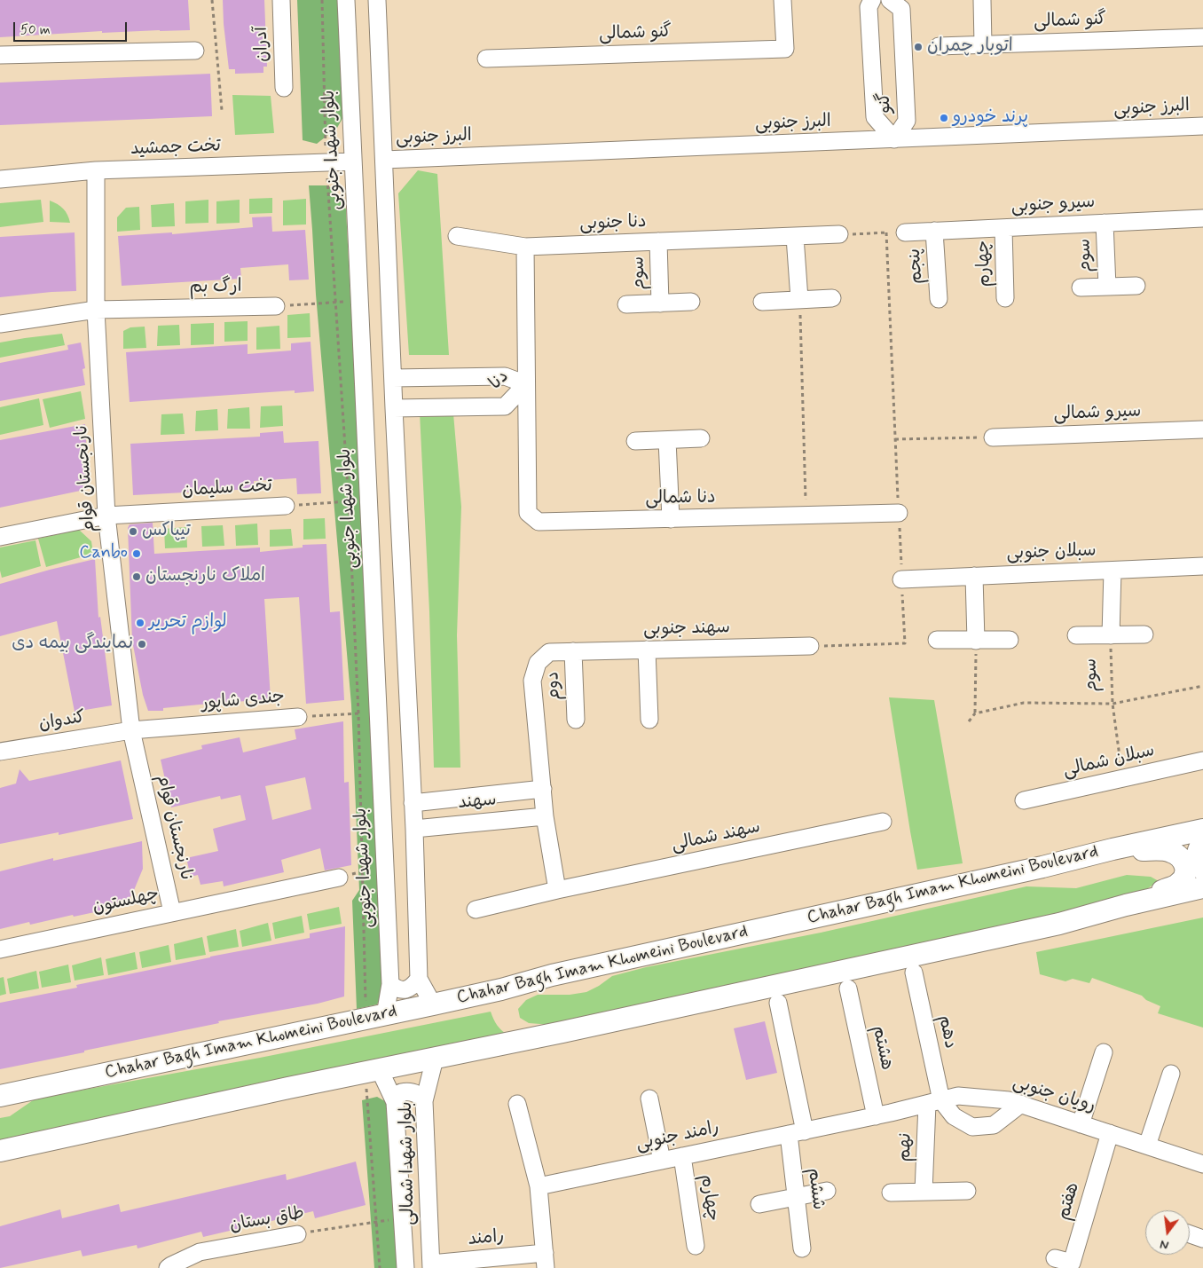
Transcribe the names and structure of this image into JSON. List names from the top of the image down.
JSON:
{
  "streets": {
    "main road": ["Chahar Bagh Imam Khomeini Boulevard"],
    "street": [
      "گنو شمالی",
      "آدران",
      "گنو",
      "البرز جنوبی",
      "تخت جمشید",
      "بلوار شهدا جنوبی",
      "سیرو جنوبی",
      "دنا جنوبی",
      "سوم",
      "چهارم",
      "پنجم",
      "ارگ بم",
      "دنا",
      "سیرو شمالی",
      "نارنجستان قوام",
      "تخت سلیمان",
      "دنا شمالی",
      "سبلان جنوبی",
      "سهند جنوبی",
      "دوم",
      "جندی شاپور",
      "کندوان",
      "سبلان شمالی",
      "سهند",
      "سهند شمالی",
      "چهلستون",
      "دهم",
      "هشتم",
      "رویان جنوبی",
      "رامند جنوبی",
      "نهم",
      "بلوار شهدا شمالی",
      "ششم",
      "هفتم",
      "طاق بستان",
      "رامند"
    ]
  },
  "crossings": [
    ["گنو", "البرز جنوبی"],
    ["تخت جمشید", "بلوار شهدا جنوبی"],
    ["تخت جمشید", "نارنجستان قوام"],
    ["بلوار شهدا جنوبی", "Chahar Bagh Imam Khomeini Boulevard"],
    ["سیرو جنوبی", "سوم"],
    ["سیرو جنوبی", "چهارم"],
    ["سیرو جنوبی", "پنجم"],
    ["دنا جنوبی", "سوم"],
    ["سوم", "سبلان جنوبی"],
    ["سوم", "سبلان شمالی"],
    ["چهارم", "رامند جنوبی"],
    ["ارگ بم", "نارنجستان قوام"],
    ["دنا", "دنا شمالی"],
    ["نارنجستان قوام", "تخت سلیمان"],
    ["نارنجستان قوام", "جندی شاپور"],
    ["نارنجستان قوام", "کندوان"],
    ["نارنجستان قوام", "چهلستون"],
    ["سهند جنوبی", "دوم"],
    ["سهند جنوبی", "سهند"],
    ["جندی شاپور", "کندوان"],
    ["دهم", "رویان جنوبی"],
    ["دهم", "نهم"],
    ["هشتم", "رویان جنوبی"],
    ["هشتم", "رامند جنوبی"],
    ["رویان جنوبی", "رامند جنوبی"],
    ["رویان جنوبی", "نهم"],
    ["رویان جنوبی", "هفتم"],
    ["رامند جنوبی", "ششم"],
    ["بلوار شهدا شمالی", "رامند"]
  ],
  "places": [
    "اتوبار چمران",
    "پرند خودرو",
    "تیپاکس",
    "Canbo",
    "املاک نارنجستان",
    "لوازم تحریر",
    "نمایندگی بیمه دی"
  ],
  "scale_bar": "50 m",
  "north": "bottom"
}
